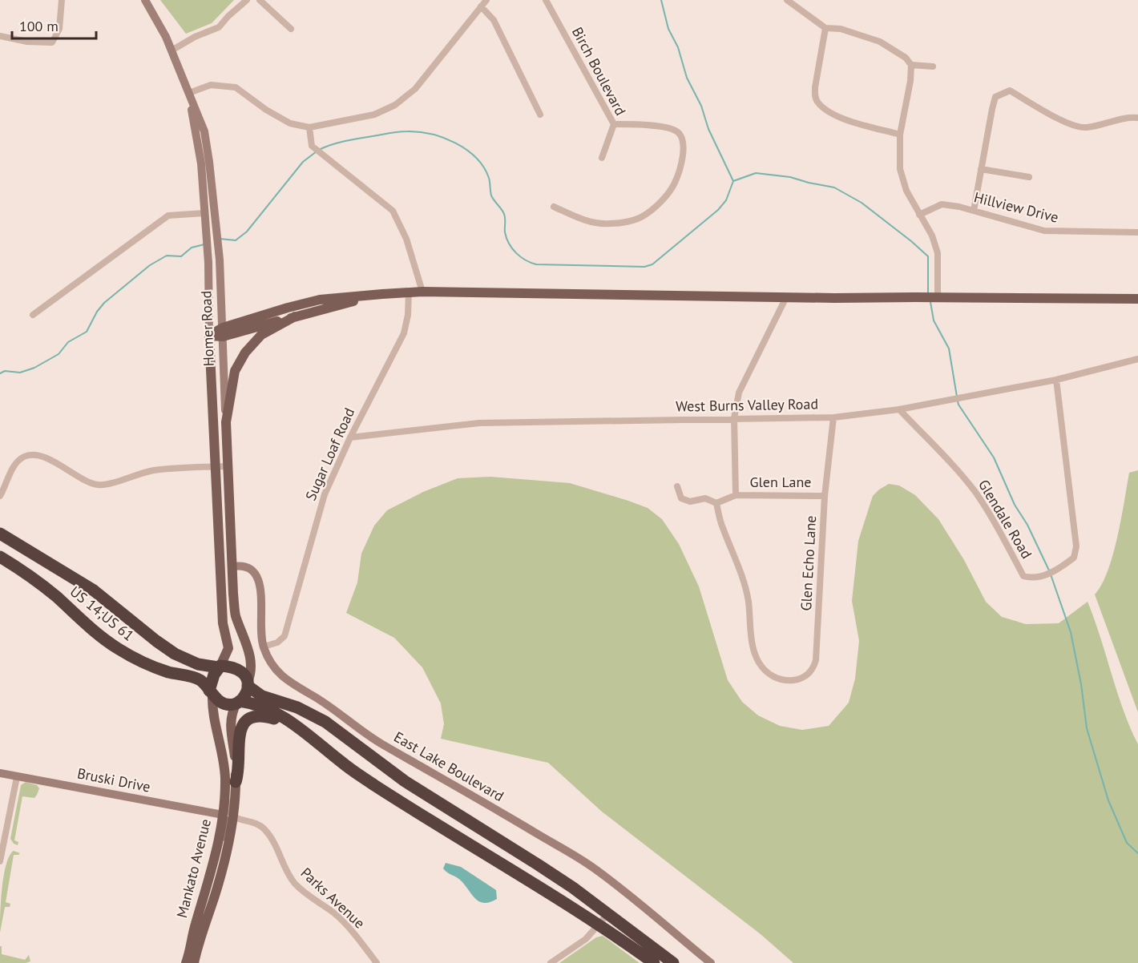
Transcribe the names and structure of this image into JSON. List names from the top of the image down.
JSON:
{
  "streets": {
    "highway": ["US 14;US 61"],
    "main road": ["Homer Road", "Mankato Avenue"],
    "street": [
      "Birch Boulevard",
      "Hillview Drive",
      "West Burns Valley Road",
      "Sugar Loaf Road",
      "Glen Lane",
      "Glendale Road",
      "Glen Echo Lane",
      "East Lake Boulevard",
      "Bruski Drive",
      "Parks Avenue"
    ]
  },
  "crossings": [
    ["Homer Road", "US 14;US 61"],
    ["Homer Road", "East Lake Boulevard"],
    ["Homer Road", "Mankato Avenue"],
    ["West Burns Valley Road", "Sugar Loaf Road"],
    ["West Burns Valley Road", "Glendale Road"],
    ["West Burns Valley Road", "Glen Echo Lane"],
    ["Sugar Loaf Road", "East Lake Boulevard"],
    ["Glen Lane", "Glen Echo Lane"],
    ["US 14;US 61", "Mankato Avenue"],
    ["Bruski Drive", "Mankato Avenue"],
    ["Bruski Drive", "Parks Avenue"],
    ["Mankato Avenue", "Parks Avenue"]
  ],
  "scale_bar": "100 m"
}
